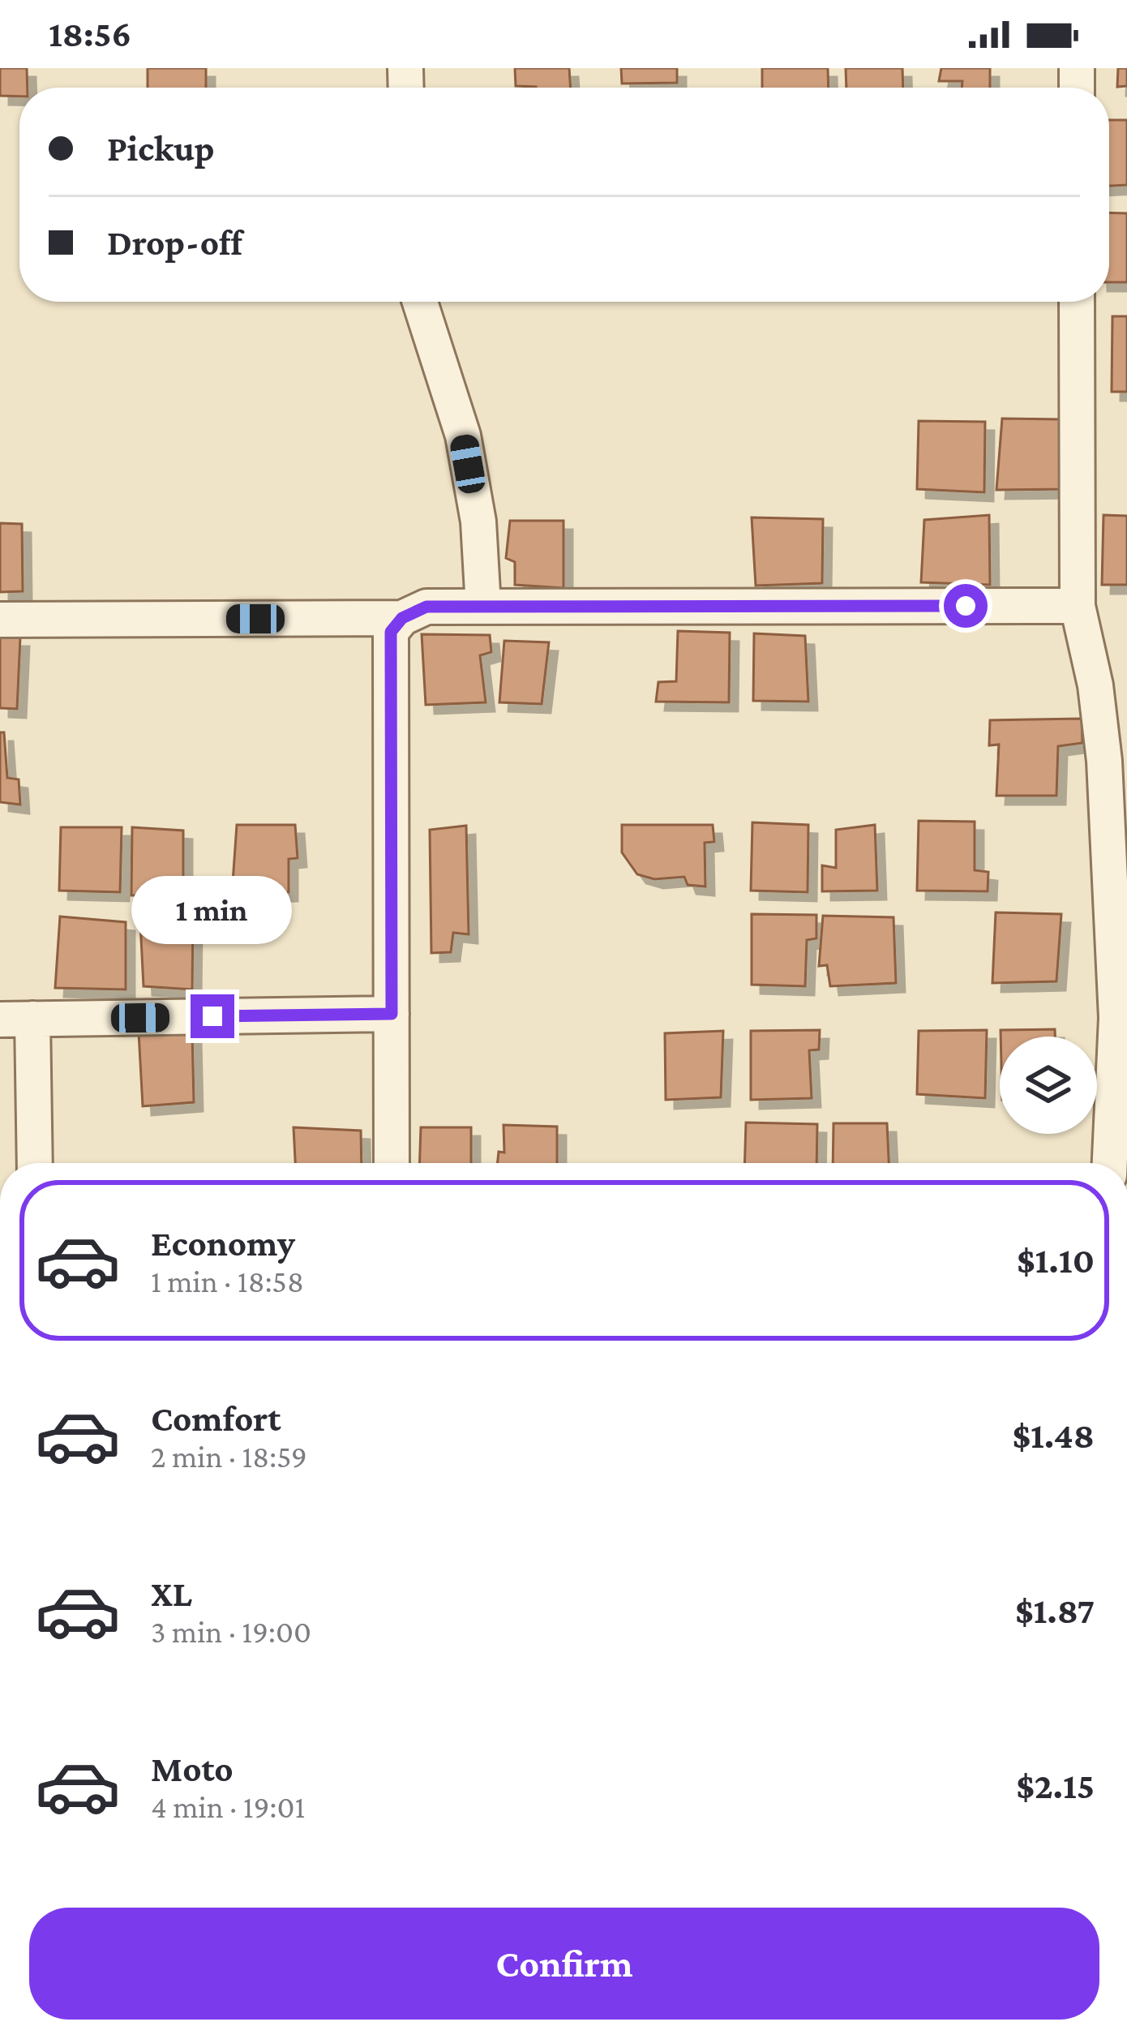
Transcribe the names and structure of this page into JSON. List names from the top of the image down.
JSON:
{
  "page": {
    "status": "18:56",
    "banner": ["Pickup", "Drop-off"],
    "bubble": "1 min",
    "list": [
      {
        "name": "Economy",
        "note": "1 min · 18:58",
        "value": "$1.10"
      },
      {
        "name": "Comfort",
        "note": "2 min · 18:59",
        "value": "$1.48"
      },
      {
        "name": "XL",
        "note": "3 min · 19:00",
        "value": "$1.87"
      },
      {
        "name": "Moto",
        "note": "4 min · 19:01",
        "value": "$2.15"
      }
    ],
    "buttons": "Confirm"
  }
}
